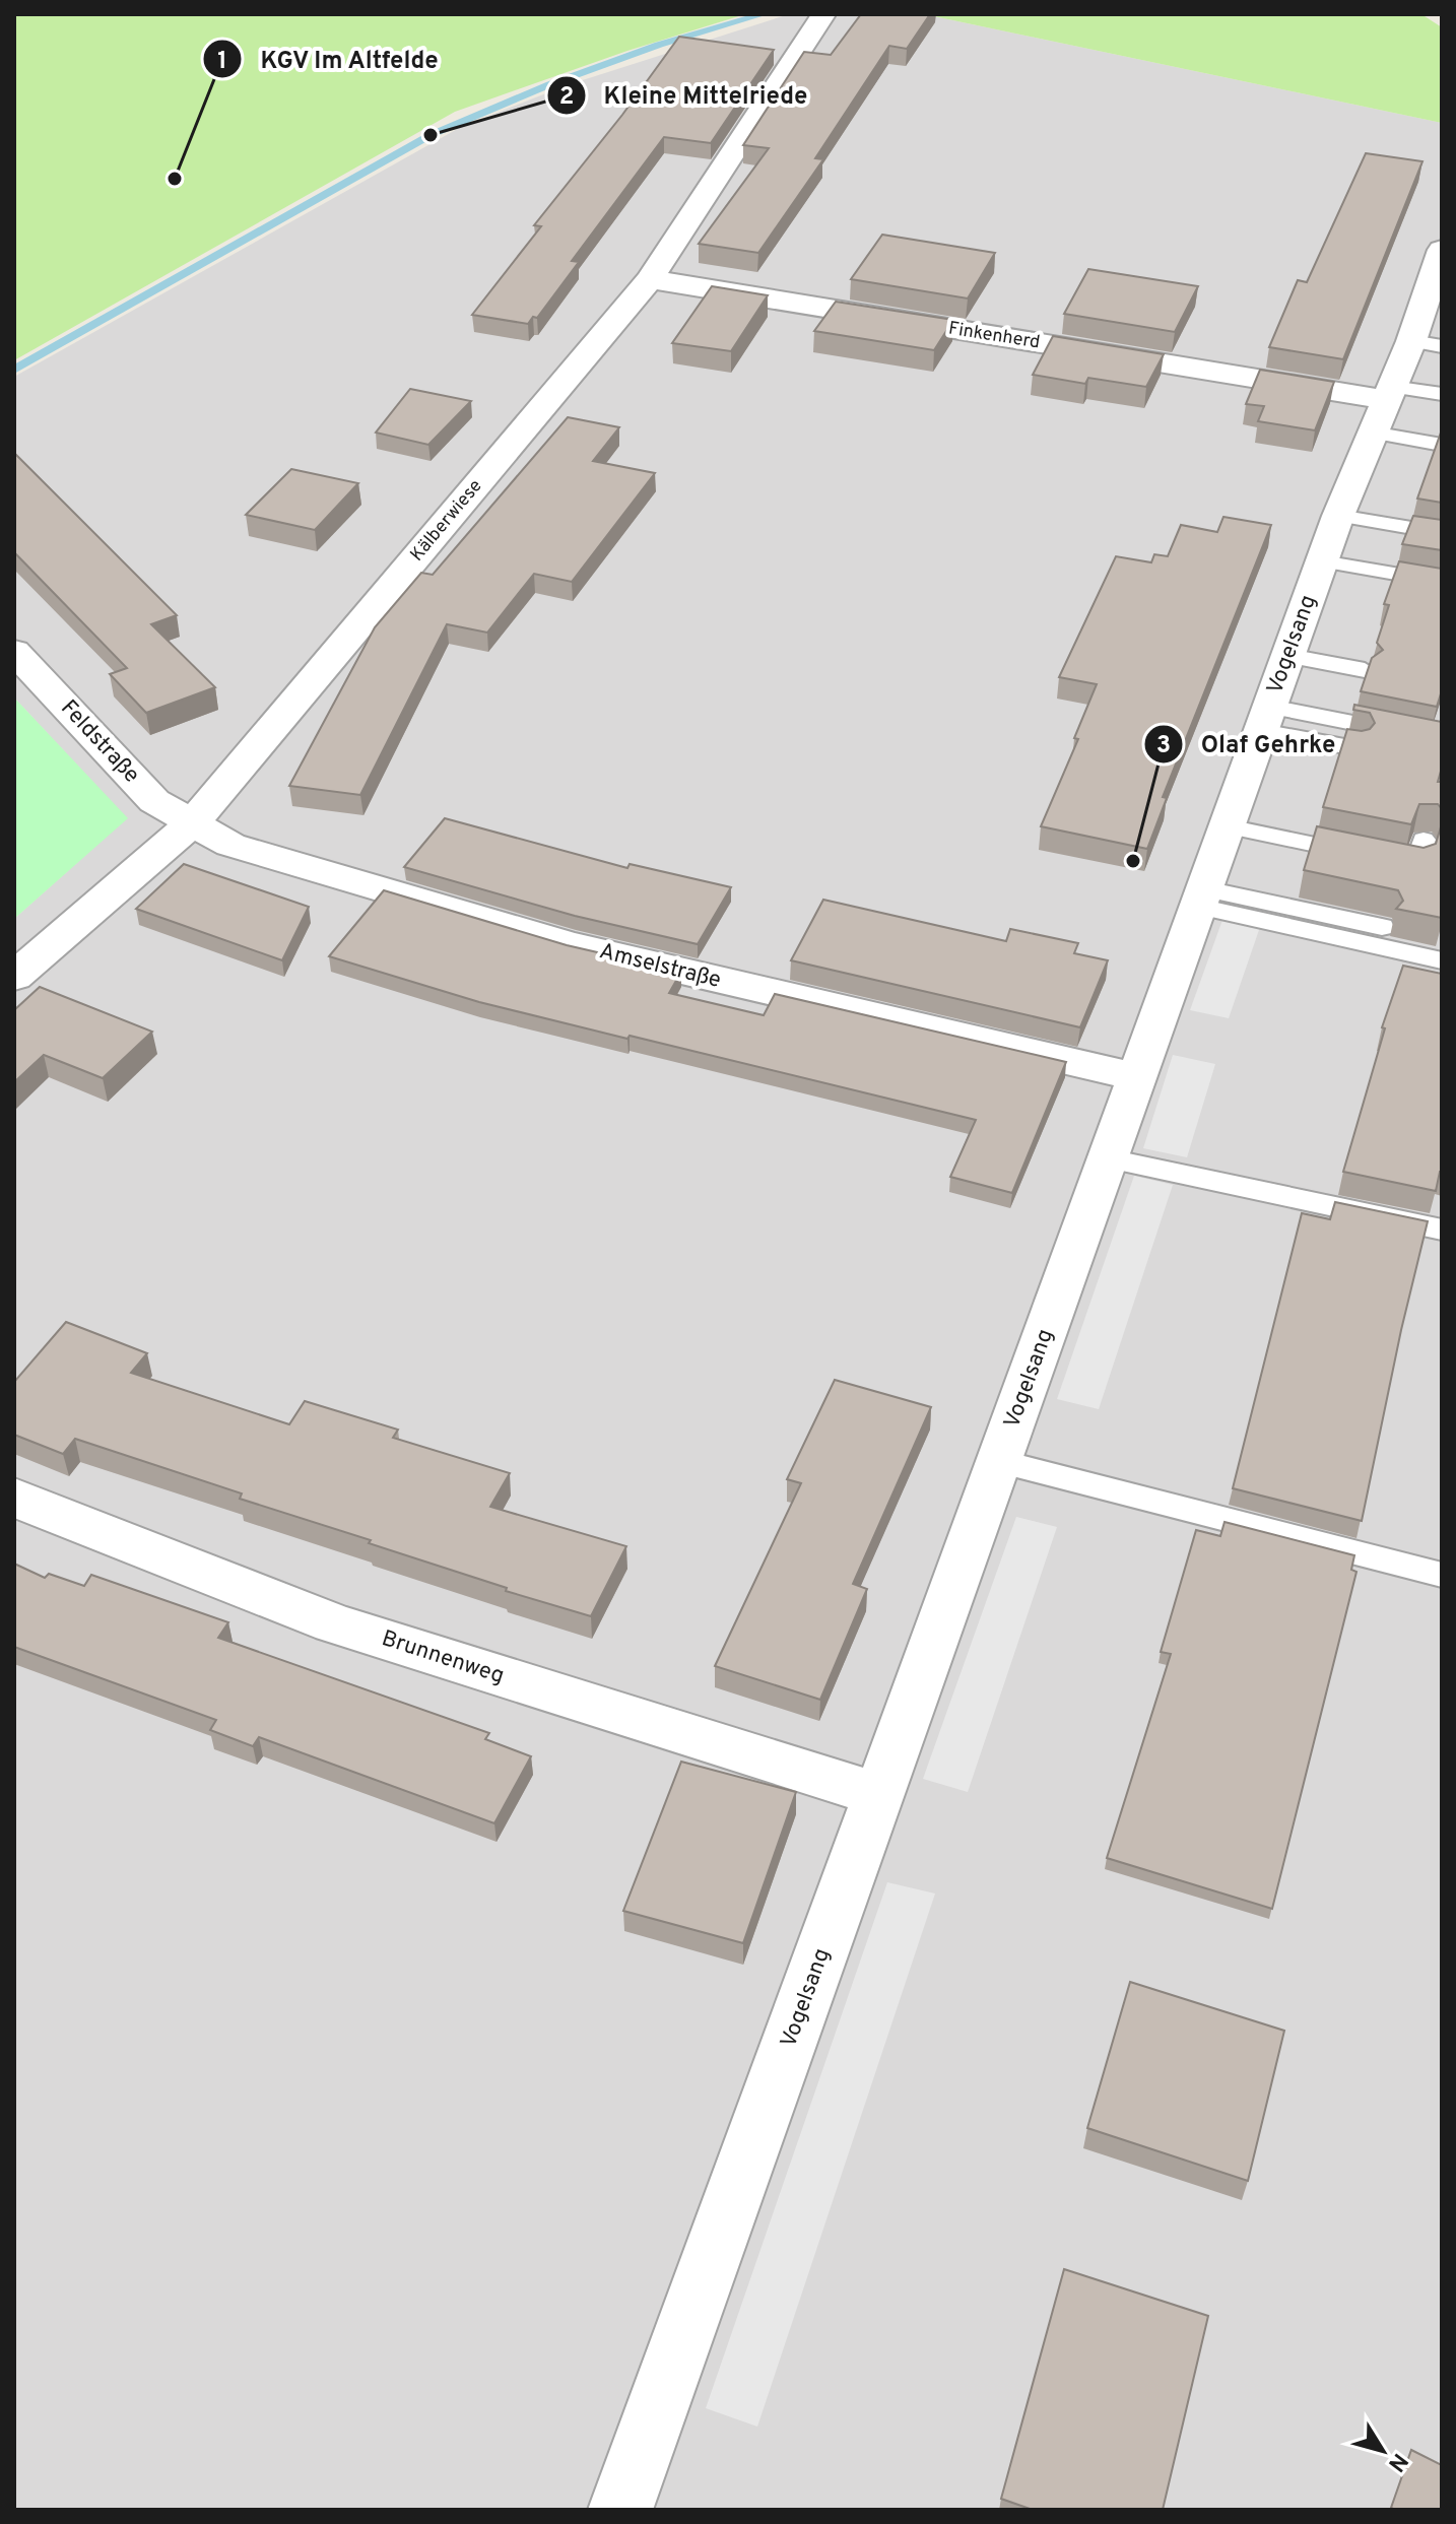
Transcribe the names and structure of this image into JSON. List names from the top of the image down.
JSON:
{
  "streets": {
    "street": [
      "Finkenherd",
      "Kälberwiese",
      "Vogelsang",
      "Feldstraße",
      "Amselstraße",
      "Brunnenweg"
    ]
  },
  "crossings": [
    ["Finkenherd", "Kälberwiese"],
    ["Finkenherd", "Vogelsang"],
    ["Kälberwiese", "Feldstraße"],
    ["Kälberwiese", "Amselstraße"],
    ["Vogelsang", "Amselstraße"],
    ["Vogelsang", "Brunnenweg"],
    ["Feldstraße", "Amselstraße"]
  ],
  "places": ["Kleine Mittelriede", "KGV Im Altfelde", "Olaf Gehrke"],
  "north": "bottom right"
}
